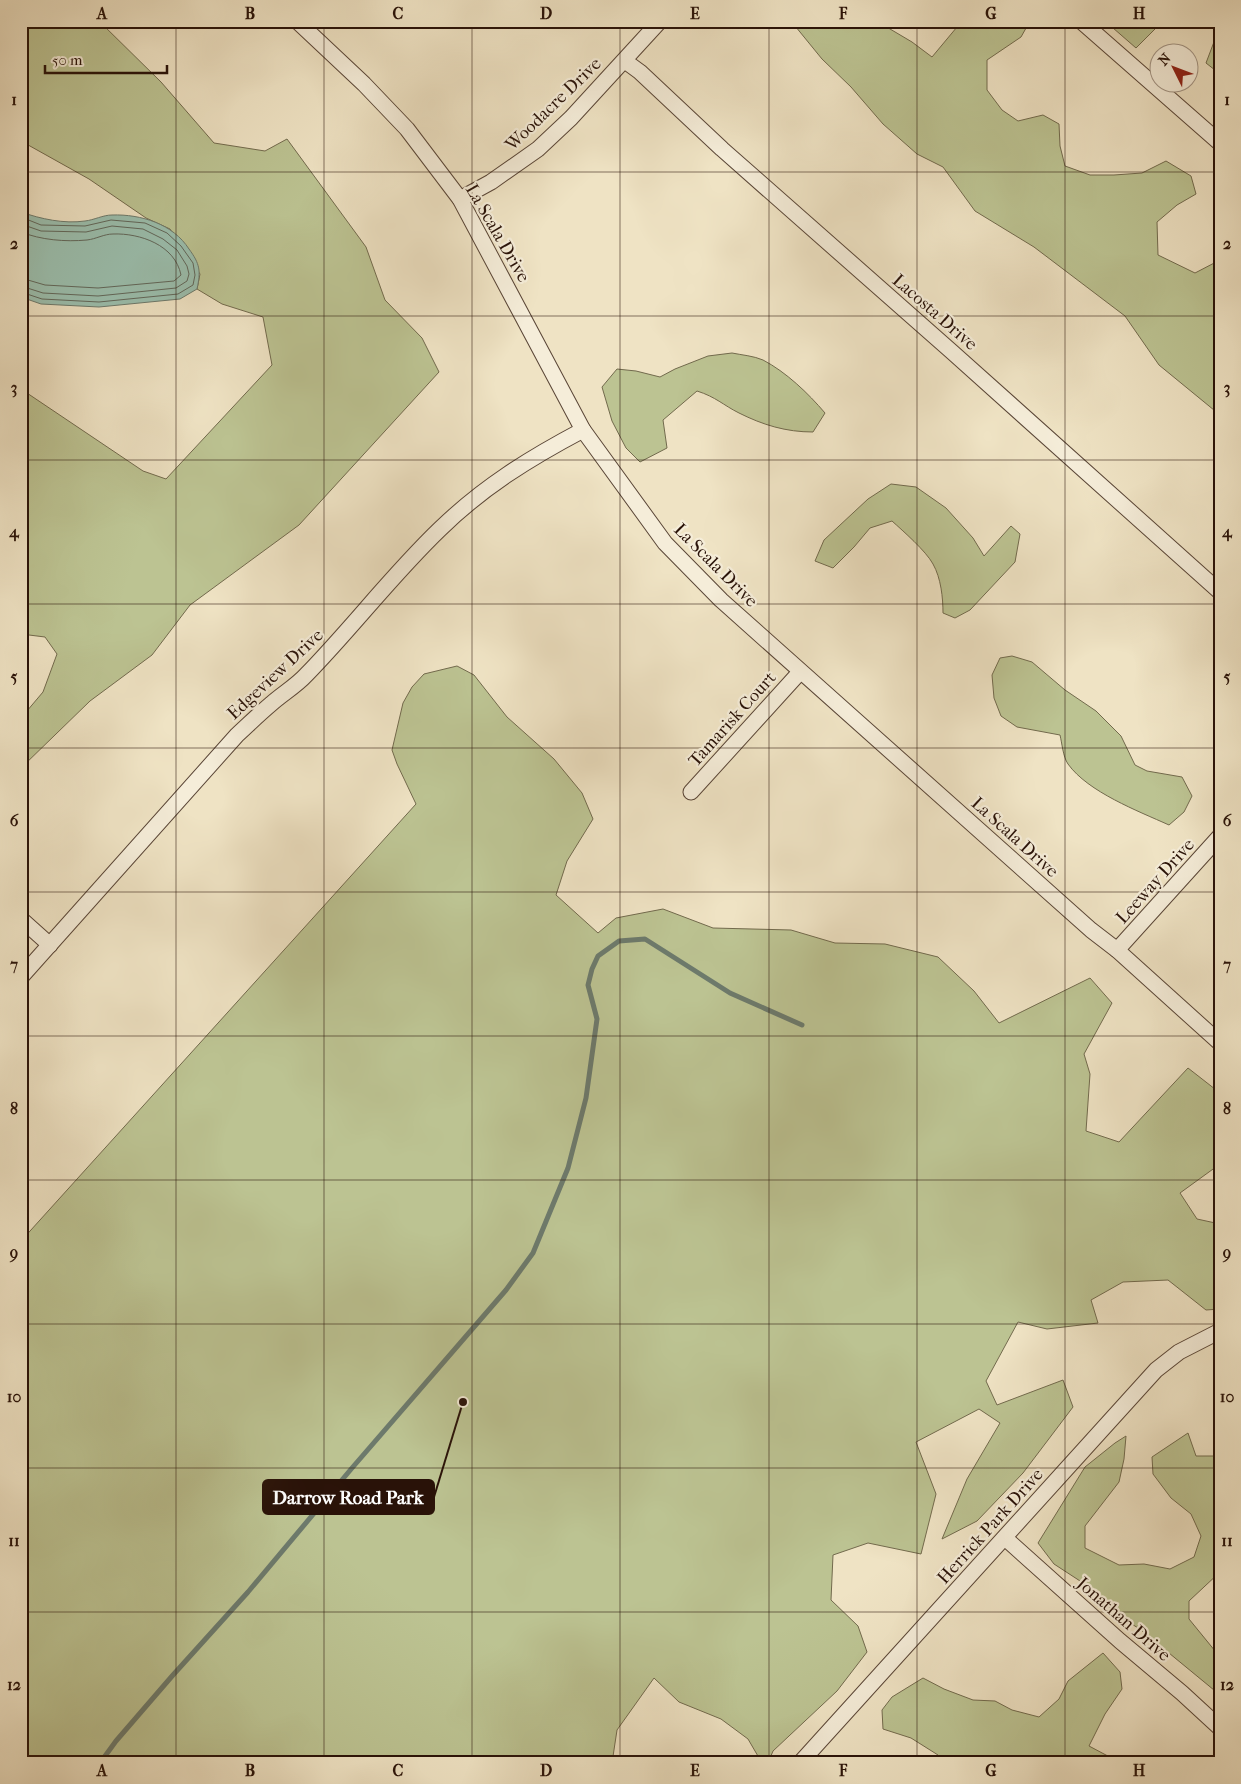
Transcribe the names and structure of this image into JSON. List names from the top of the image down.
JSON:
{
  "streets": {
    "street": [
      "Woodacre Drive",
      "La Scala Drive",
      "Lacosta Drive",
      "Edgeview Drive",
      "Tamarisk Court",
      "Leeway Drive",
      "Herrick Park Drive",
      "Jonathan Drive"
    ]
  },
  "crossings": [
    ["Woodacre Drive", "La Scala Drive"],
    ["Woodacre Drive", "Lacosta Drive"],
    ["La Scala Drive", "Edgeview Drive"],
    ["La Scala Drive", "Tamarisk Court"],
    ["La Scala Drive", "Leeway Drive"],
    ["Herrick Park Drive", "Jonathan Drive"]
  ],
  "places": ["Darrow Road Park"],
  "scale_bar": "50 m",
  "north": "top left",
  "grid": {
    "columns": [
      "A",
      "B",
      "C",
      "D",
      "E",
      "F",
      "G",
      "H"
    ],
    "rows": [
      "1",
      "2",
      "3",
      "4",
      "5",
      "6",
      "7",
      "8",
      "9",
      "10",
      "11",
      "12"
    ]
  }
}
